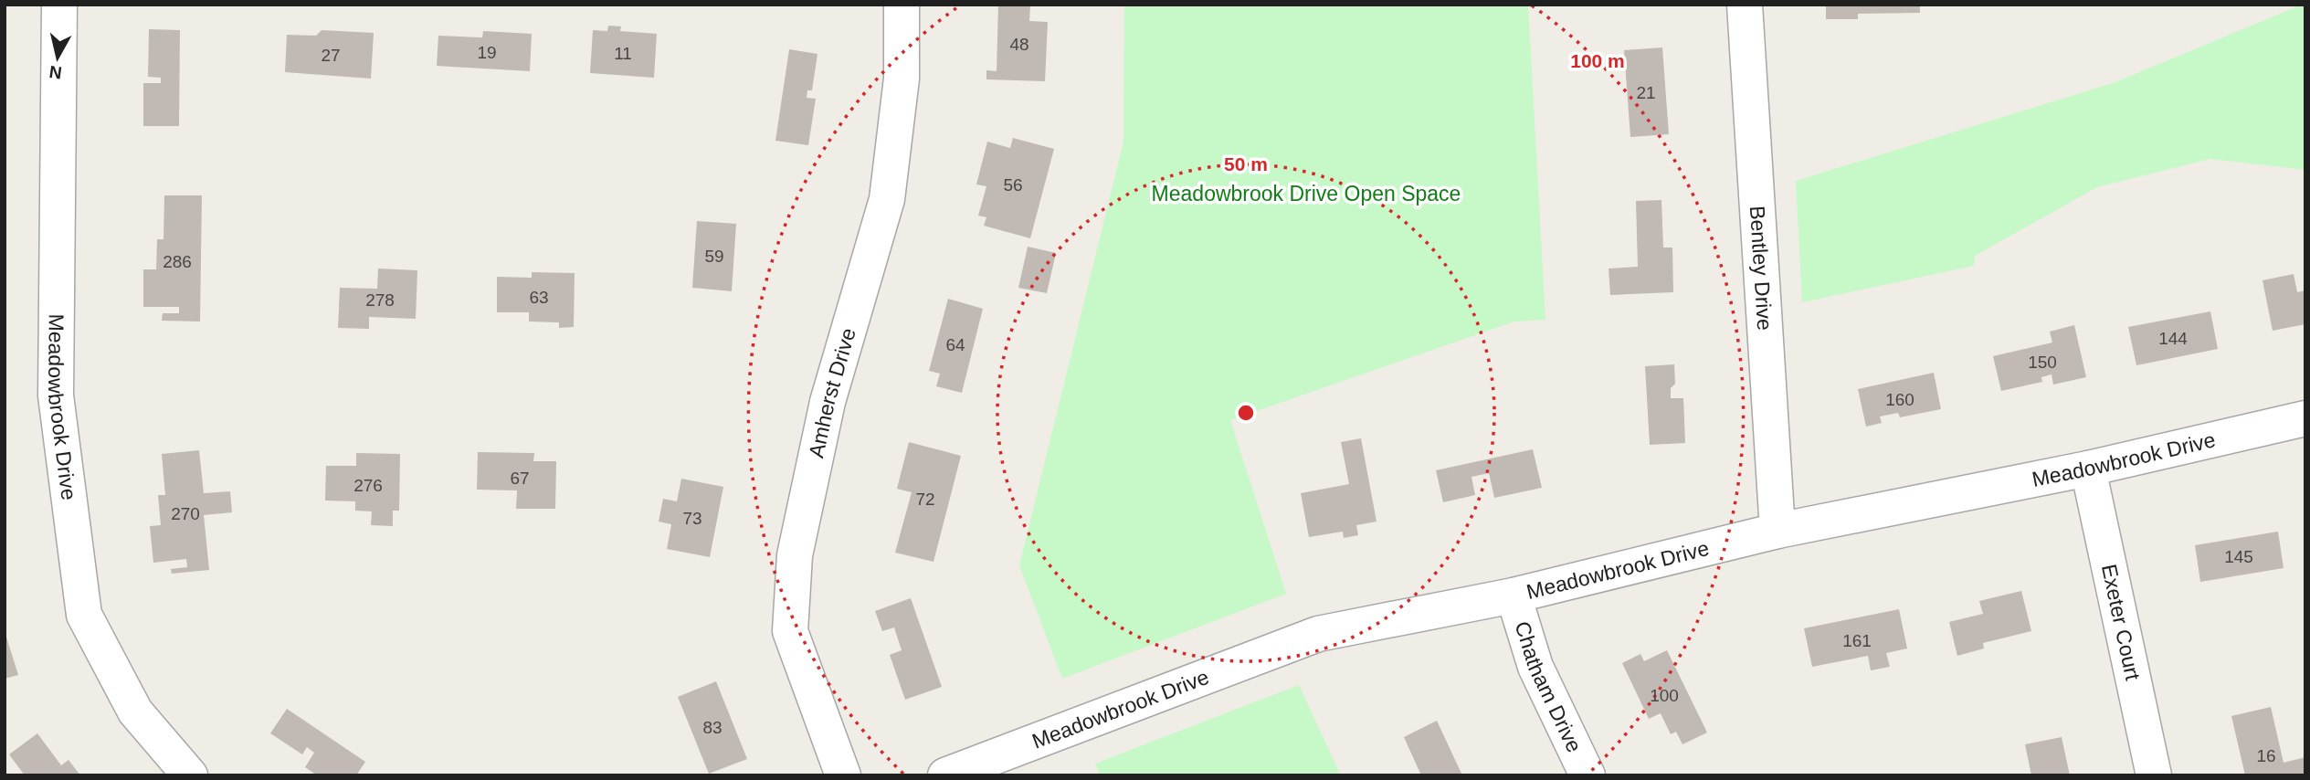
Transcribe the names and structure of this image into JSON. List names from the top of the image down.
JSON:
{
  "streets": {
    "street": [
      "Bentley Drive",
      "Amherst Drive",
      "Meadowbrook Drive",
      "Exeter Court",
      "Chatham Drive"
    ]
  },
  "crossings": [
    ["Bentley Drive", "Meadowbrook Drive"],
    ["Meadowbrook Drive", "Exeter Court"],
    ["Meadowbrook Drive", "Chatham Drive"]
  ],
  "parks": ["Meadowbrook Drive Open Space"],
  "house_numbers": [
    "48",
    "19",
    "11",
    "27",
    "21",
    "56",
    "59",
    "286",
    "63",
    "278",
    "144",
    "64",
    "150",
    "160",
    "67",
    "276",
    "72",
    "270",
    "73",
    "145",
    "161",
    "100",
    "83",
    "16"
  ],
  "north": "bottom",
  "rings": ["100 m", "50 m"]
}
